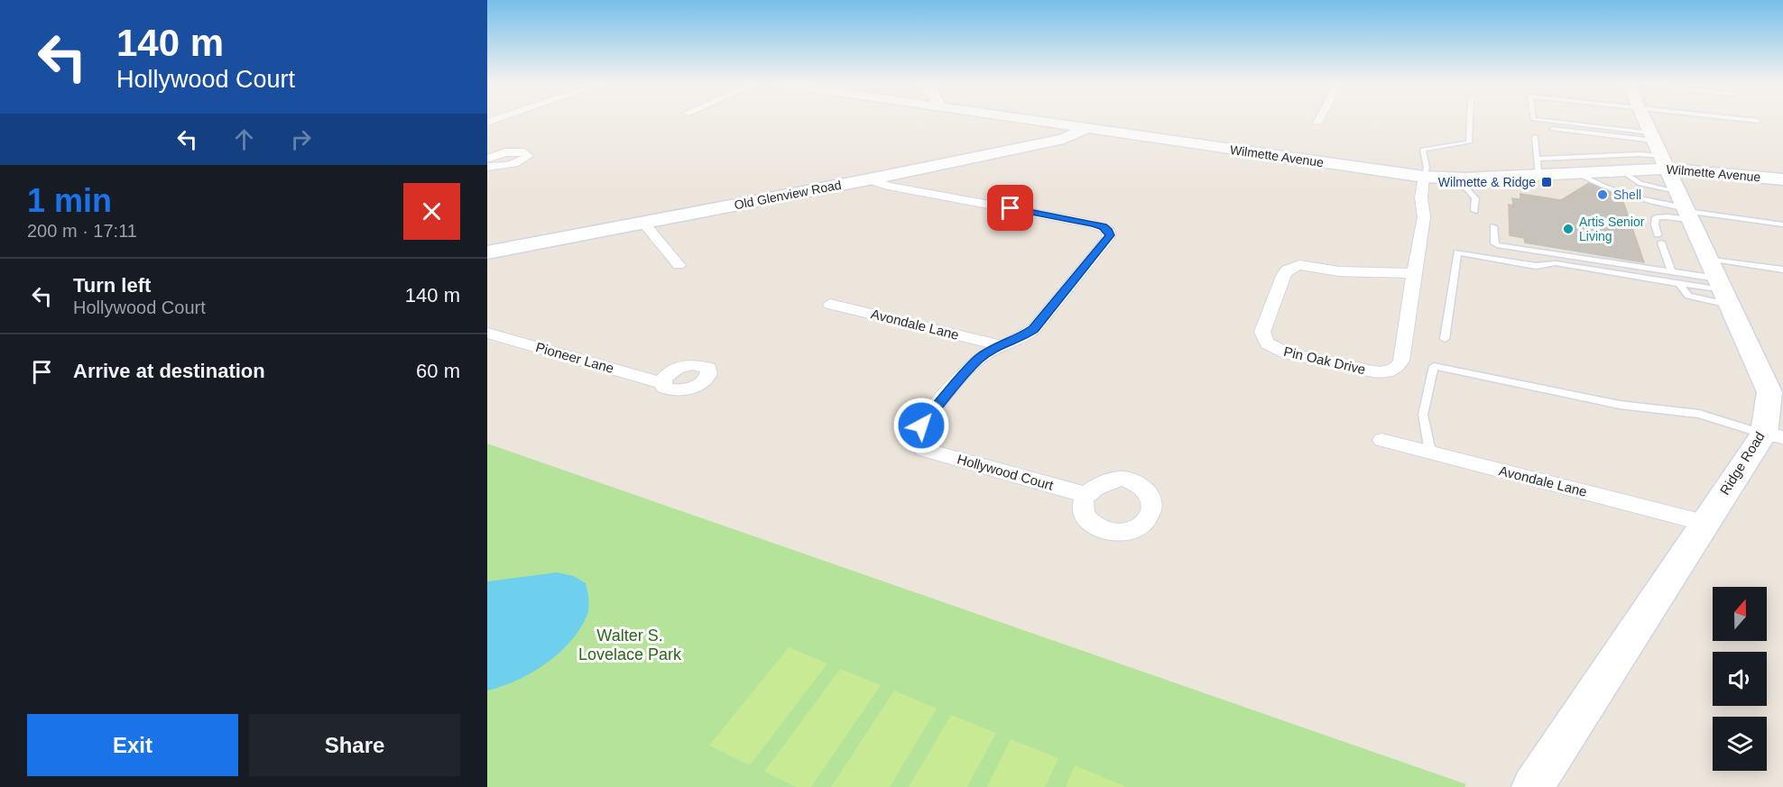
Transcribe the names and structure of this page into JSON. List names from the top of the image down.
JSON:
{
  "streets": {
    "street": [
      "Wilmette Avenue",
      "Old Glenview Road",
      "Avondale Lane",
      "Pioneer Lane",
      "Pin Oak Drive",
      "Ridge Road",
      "Hollywood Court"
    ]
  },
  "crossings": [
    ["Wilmette Avenue", "Old Glenview Road"],
    ["Wilmette Avenue", "Pin Oak Drive"],
    ["Wilmette Avenue", "Ridge Road"],
    ["Old Glenview Road", "Hollywood Court"],
    ["Avondale Lane", "Ridge Road"],
    ["Avondale Lane", "Hollywood Court"]
  ],
  "parks": ["Walter S. Lovelace Park"],
  "places": {
    "transit": ["Wilmette & Ridge"],
    "other": ["Shell", "Artis Senior Living"]
  },
  "north": "top",
  "page": {
    "turn": ["140 m", "Hollywood Court"],
    "heading": ["1 min", "200 m · 17:11"],
    "list": [
      {
        "name": "Turn left",
        "note": "Hollywood Court",
        "value": "140 m"
      },
      {
        "name": "Arrive at destination",
        "value": "60 m"
      }
    ],
    "buttons": ["Exit", "Share"]
  }
}
